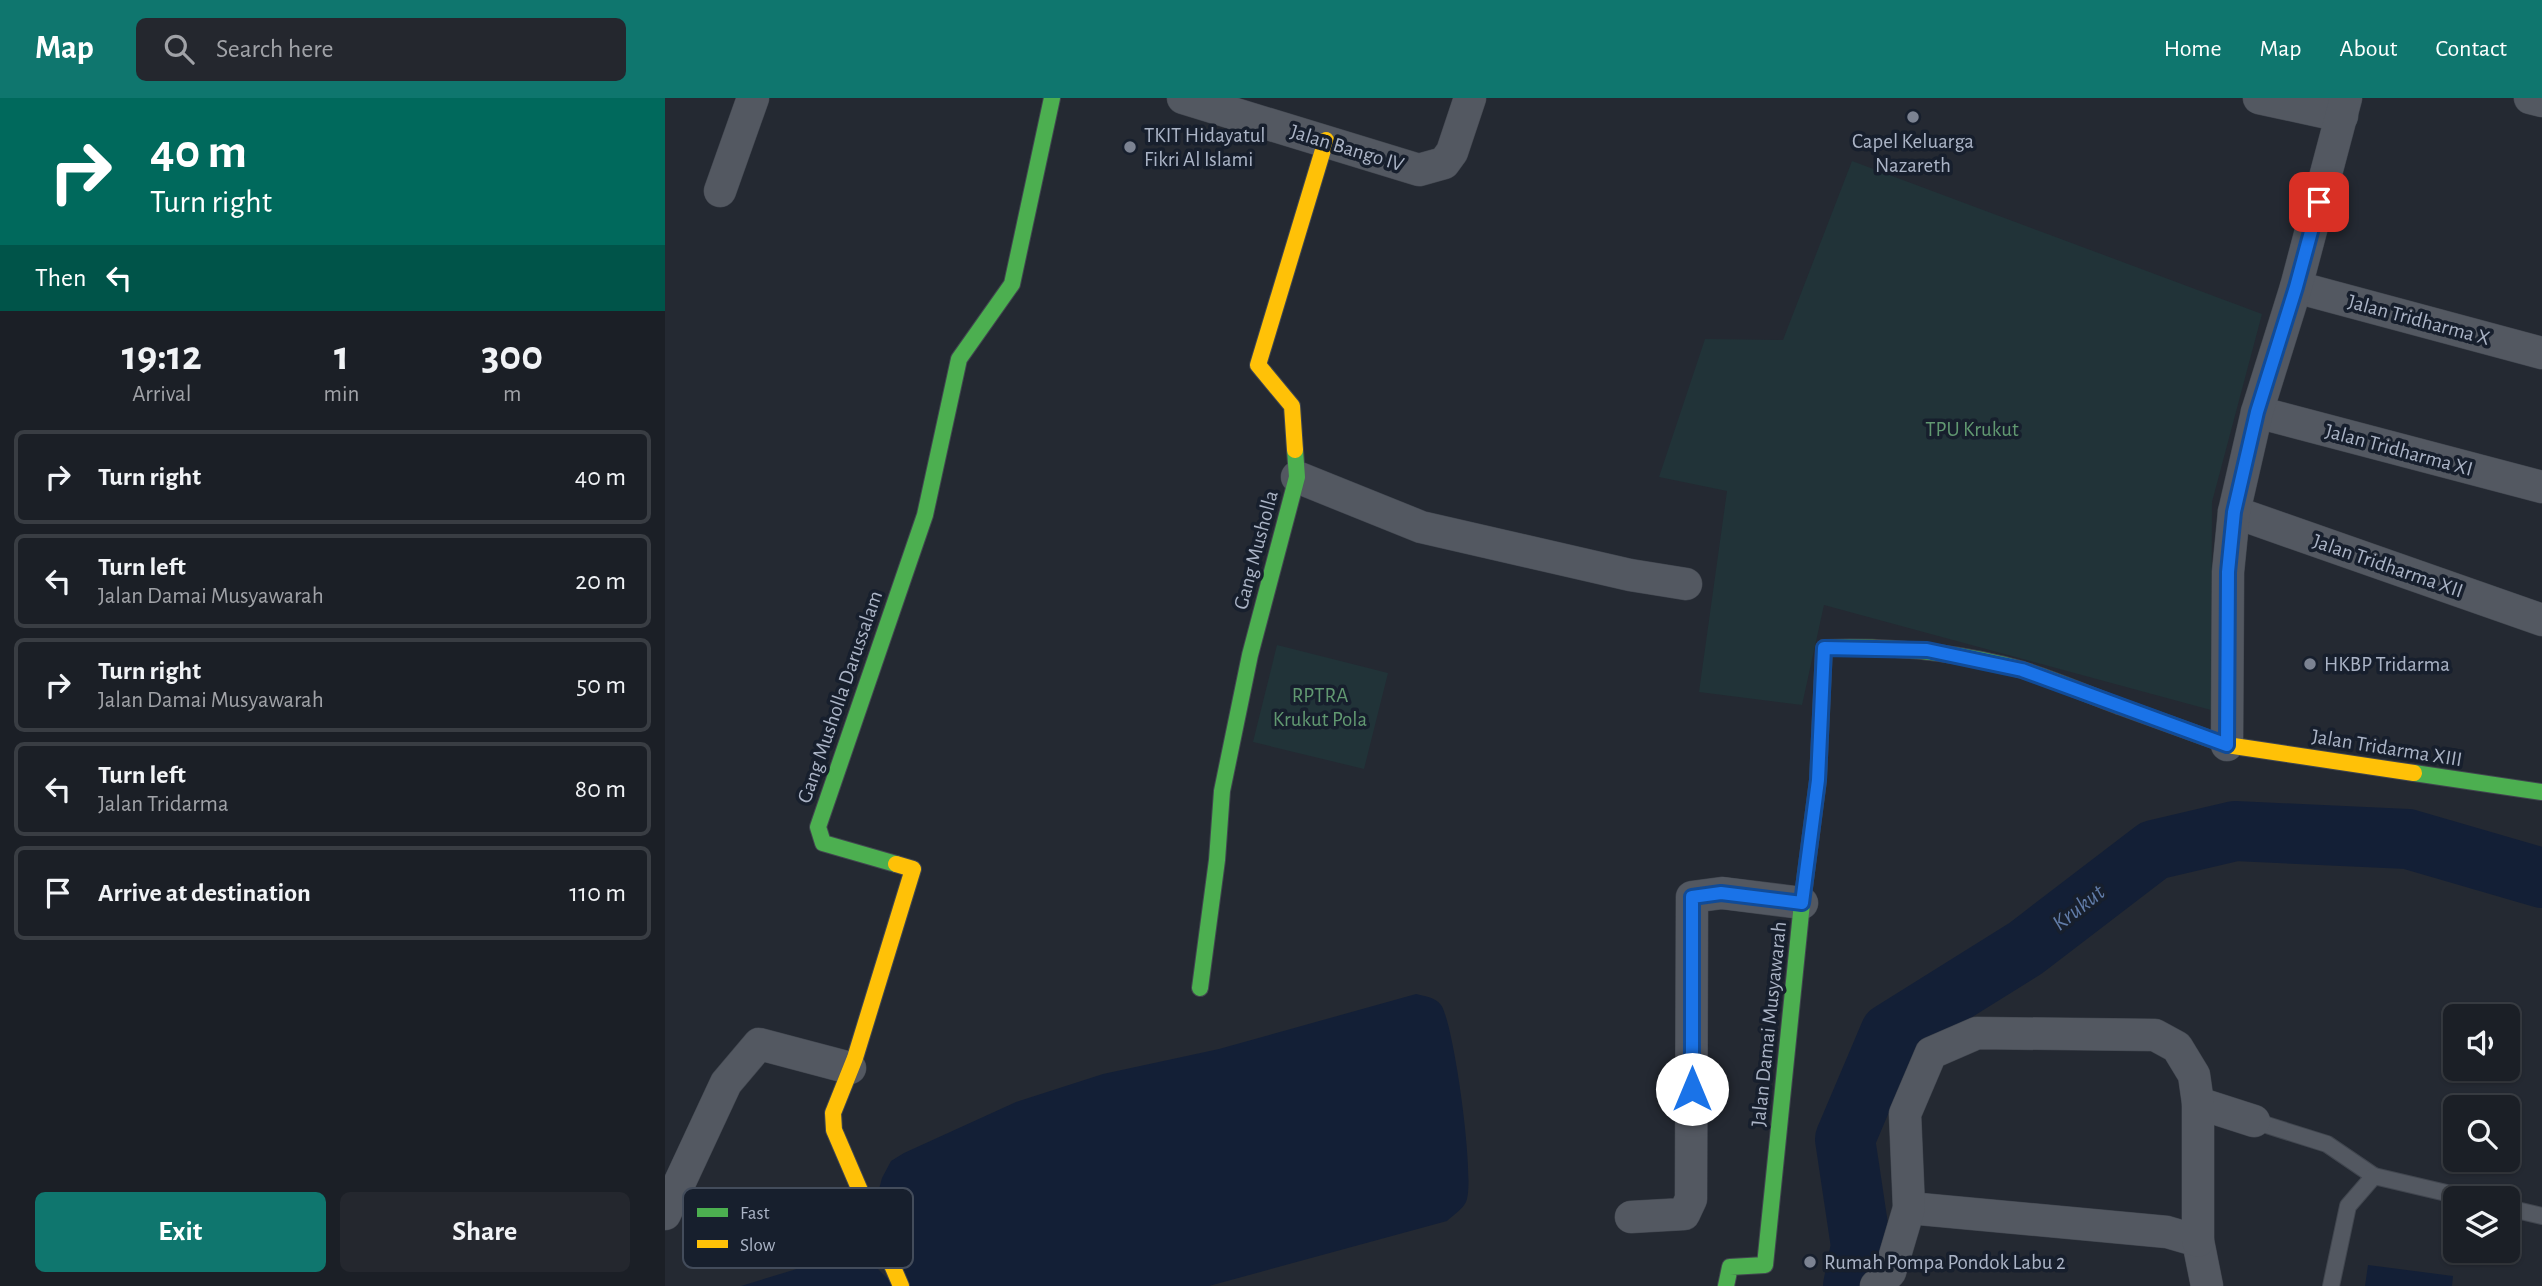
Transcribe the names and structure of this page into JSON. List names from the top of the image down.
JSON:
{
  "streets": {
    "street": [
      "Jalan Bango IV",
      "Jalan Tridharma X",
      "Jalan Tridharma XI",
      "Gang Musholla",
      "Jalan Tridharma XII",
      "Gang Musholla Darussalam",
      "Jalan Tridarma XIII",
      "Jalan Damai Musyawarah"
    ]
  },
  "crossings": [
    ["Jalan Bango IV", "Gang Musholla"],
    ["Jalan Tridarma XIII", "Jalan Damai Musyawarah"]
  ],
  "water": ["Krukut"],
  "parks": ["TPU Krukut", "RPTRA Krukut Pola"],
  "places": [
    "Capel Keluarga Nazareth",
    "TKIT Hidayatul Fikri Al Islami",
    "HKBP Tridarma",
    "Rumah Pompa Pondok Labu 2"
  ],
  "legend": ["Fast", "Slow"],
  "page": {
    "header": "Map",
    "search": "Search here",
    "nav": [
      "Home",
      "Map",
      "About",
      "Contact"
    ],
    "turn": ["40 m", "Turn right"],
    "then": "Then",
    "eta": [
      "19:12",
      "Arrival",
      "1",
      "min",
      "300",
      "m"
    ],
    "list": [
      {
        "name": "Turn right",
        "value": "40 m"
      },
      {
        "name": "Turn left",
        "note": "Jalan Damai Musyawarah",
        "value": "20 m"
      },
      {
        "name": "Turn right",
        "note": "Jalan Damai Musyawarah",
        "value": "50 m"
      },
      {
        "name": "Turn left",
        "note": "Jalan Tridarma",
        "value": "80 m"
      },
      {
        "name": "Arrive at destination",
        "value": "110 m"
      }
    ],
    "buttons": ["Exit", "Share"]
  }
}
